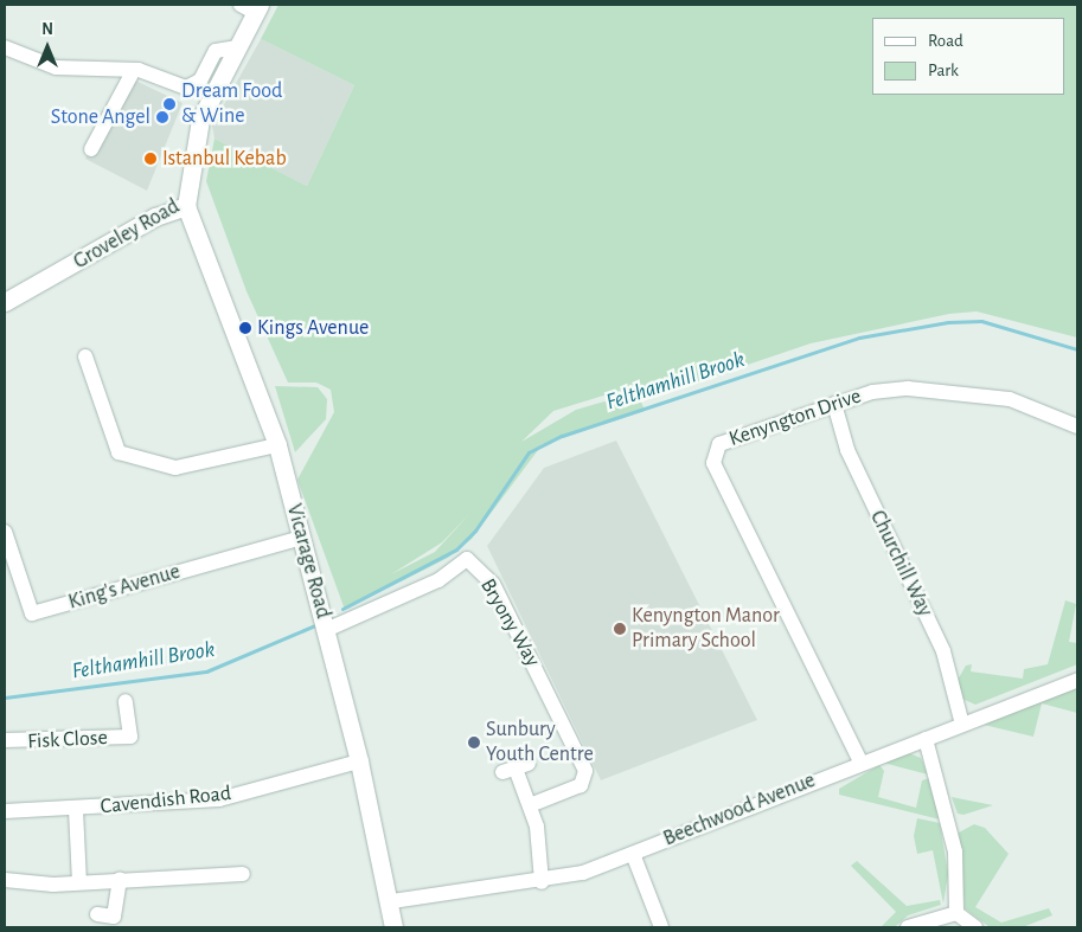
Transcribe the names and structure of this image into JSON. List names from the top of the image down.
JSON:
{
  "streets": {
    "street": [
      "Groveley Road",
      "Kenyngton Drive",
      "Vicarage Road",
      "Churchill Way",
      "King's Avenue",
      "Bryony Way",
      "Fisk Close",
      "Cavendish Road",
      "Beechwood Avenue"
    ]
  },
  "crossings": [
    ["Groveley Road", "Vicarage Road"],
    ["Kenyngton Drive", "Churchill Way"],
    ["Kenyngton Drive", "Beechwood Avenue"],
    ["Vicarage Road", "King's Avenue"],
    ["Vicarage Road", "Bryony Way"],
    ["Vicarage Road", "Cavendish Road"],
    ["Vicarage Road", "Beechwood Avenue"],
    ["Churchill Way", "Beechwood Avenue"]
  ],
  "water": ["Felthamhill Brook"],
  "places": [
    "Dream Food & Wine",
    "Stone Angel",
    "Istanbul Kebab",
    "Kings Avenue",
    "Kenyngton Manor Primary School",
    "Sunbury Youth Centre"
  ],
  "legend": ["Road", "Park"],
  "north": "top"
}
